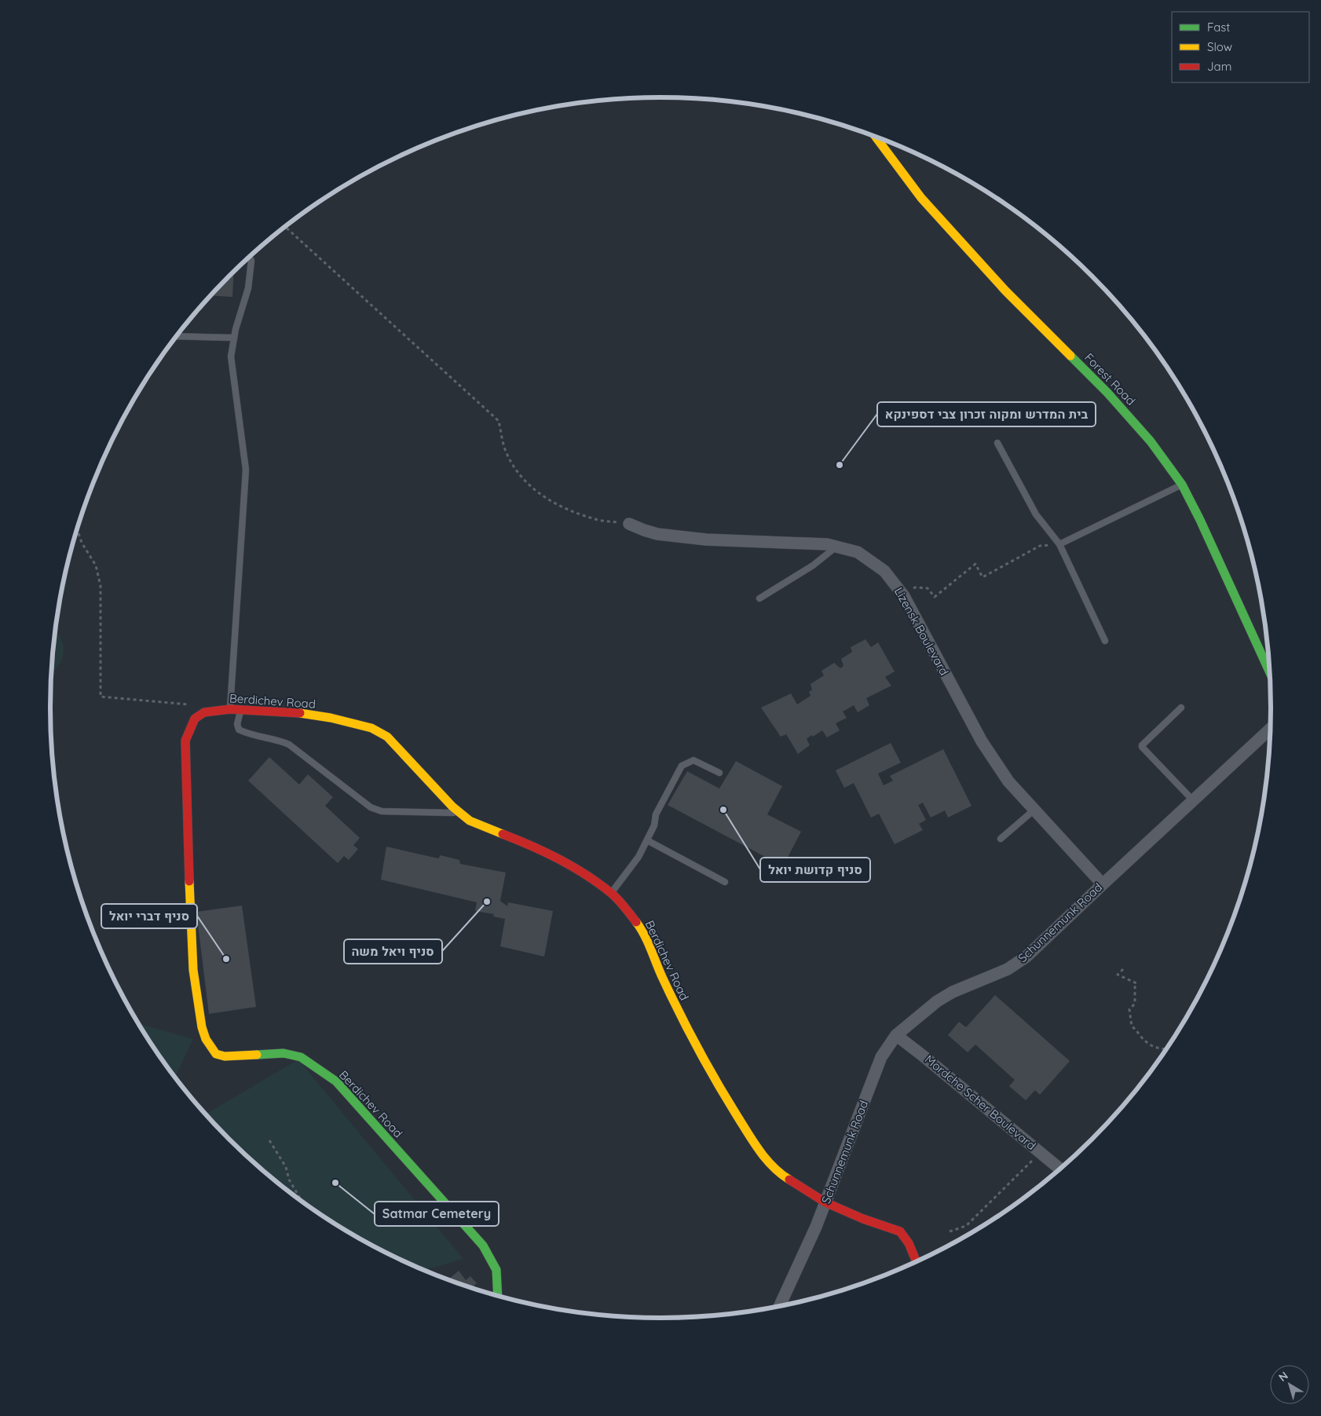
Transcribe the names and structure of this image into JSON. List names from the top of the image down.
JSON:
{
  "streets": {
    "street": [
      "Forest Road",
      "Lizensk Boulevard",
      "Berdichev Road",
      "Schunnemunk Road",
      "Mordche Scher Boulevard"
    ]
  },
  "crossings": [
    ["Lizensk Boulevard", "Schunnemunk Road"],
    ["Berdichev Road", "Schunnemunk Road"],
    ["Schunnemunk Road", "Mordche Scher Boulevard"]
  ],
  "places": [
    "בית המדרש ומקוה זכרון צבי דספינקא",
    "סניף קדושת יואל",
    "סניף ויאל משה",
    "סניף דברי יואל",
    "Satmar Cemetery"
  ],
  "legend": ["Fast", "Slow", "Jam"],
  "north": "top left"
}
